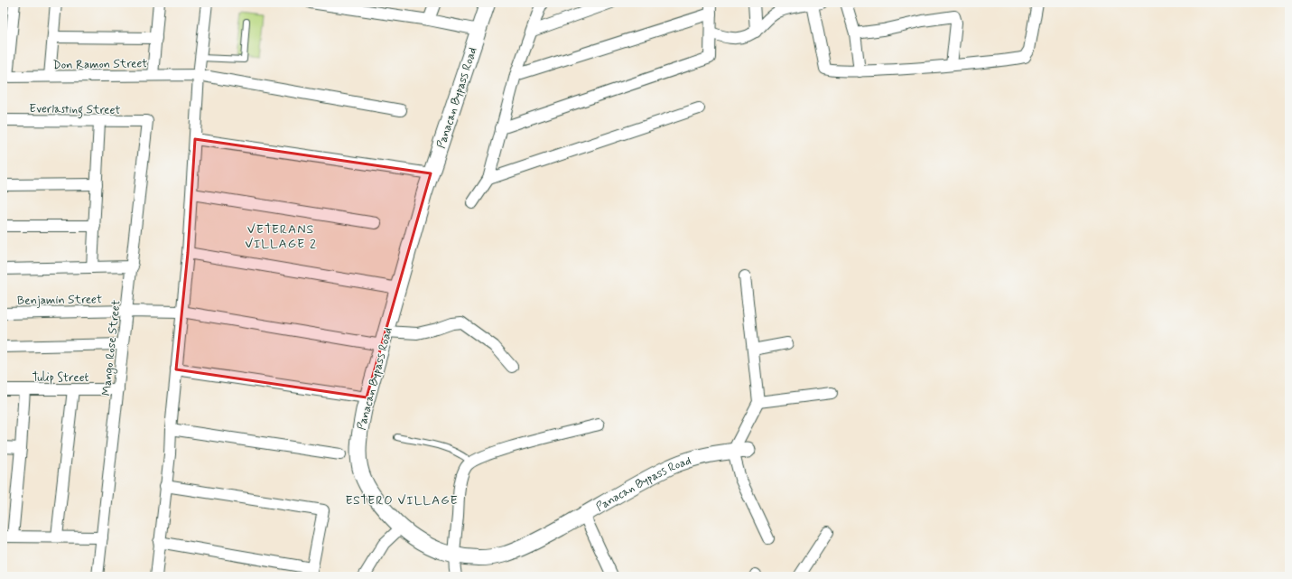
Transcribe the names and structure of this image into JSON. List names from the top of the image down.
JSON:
{
  "streets": {
    "main road": ["Panacan Bypass Road"],
    "street": [
      "Don Ramon Street",
      "Everlasting Street",
      "Benjamin Street",
      "Mango Rose Street",
      "Tulip Street"
    ]
  },
  "crossings": [
    ["Panacan Bypass Road", "Benjamin Street"],
    ["Everlasting Street", "Mango Rose Street"],
    ["Benjamin Street", "Mango Rose Street"],
    ["Mango Rose Street", "Tulip Street"]
  ],
  "districts": ["VETERANS VILLAGE 2", "ESTERO VILLAGE"]
}
